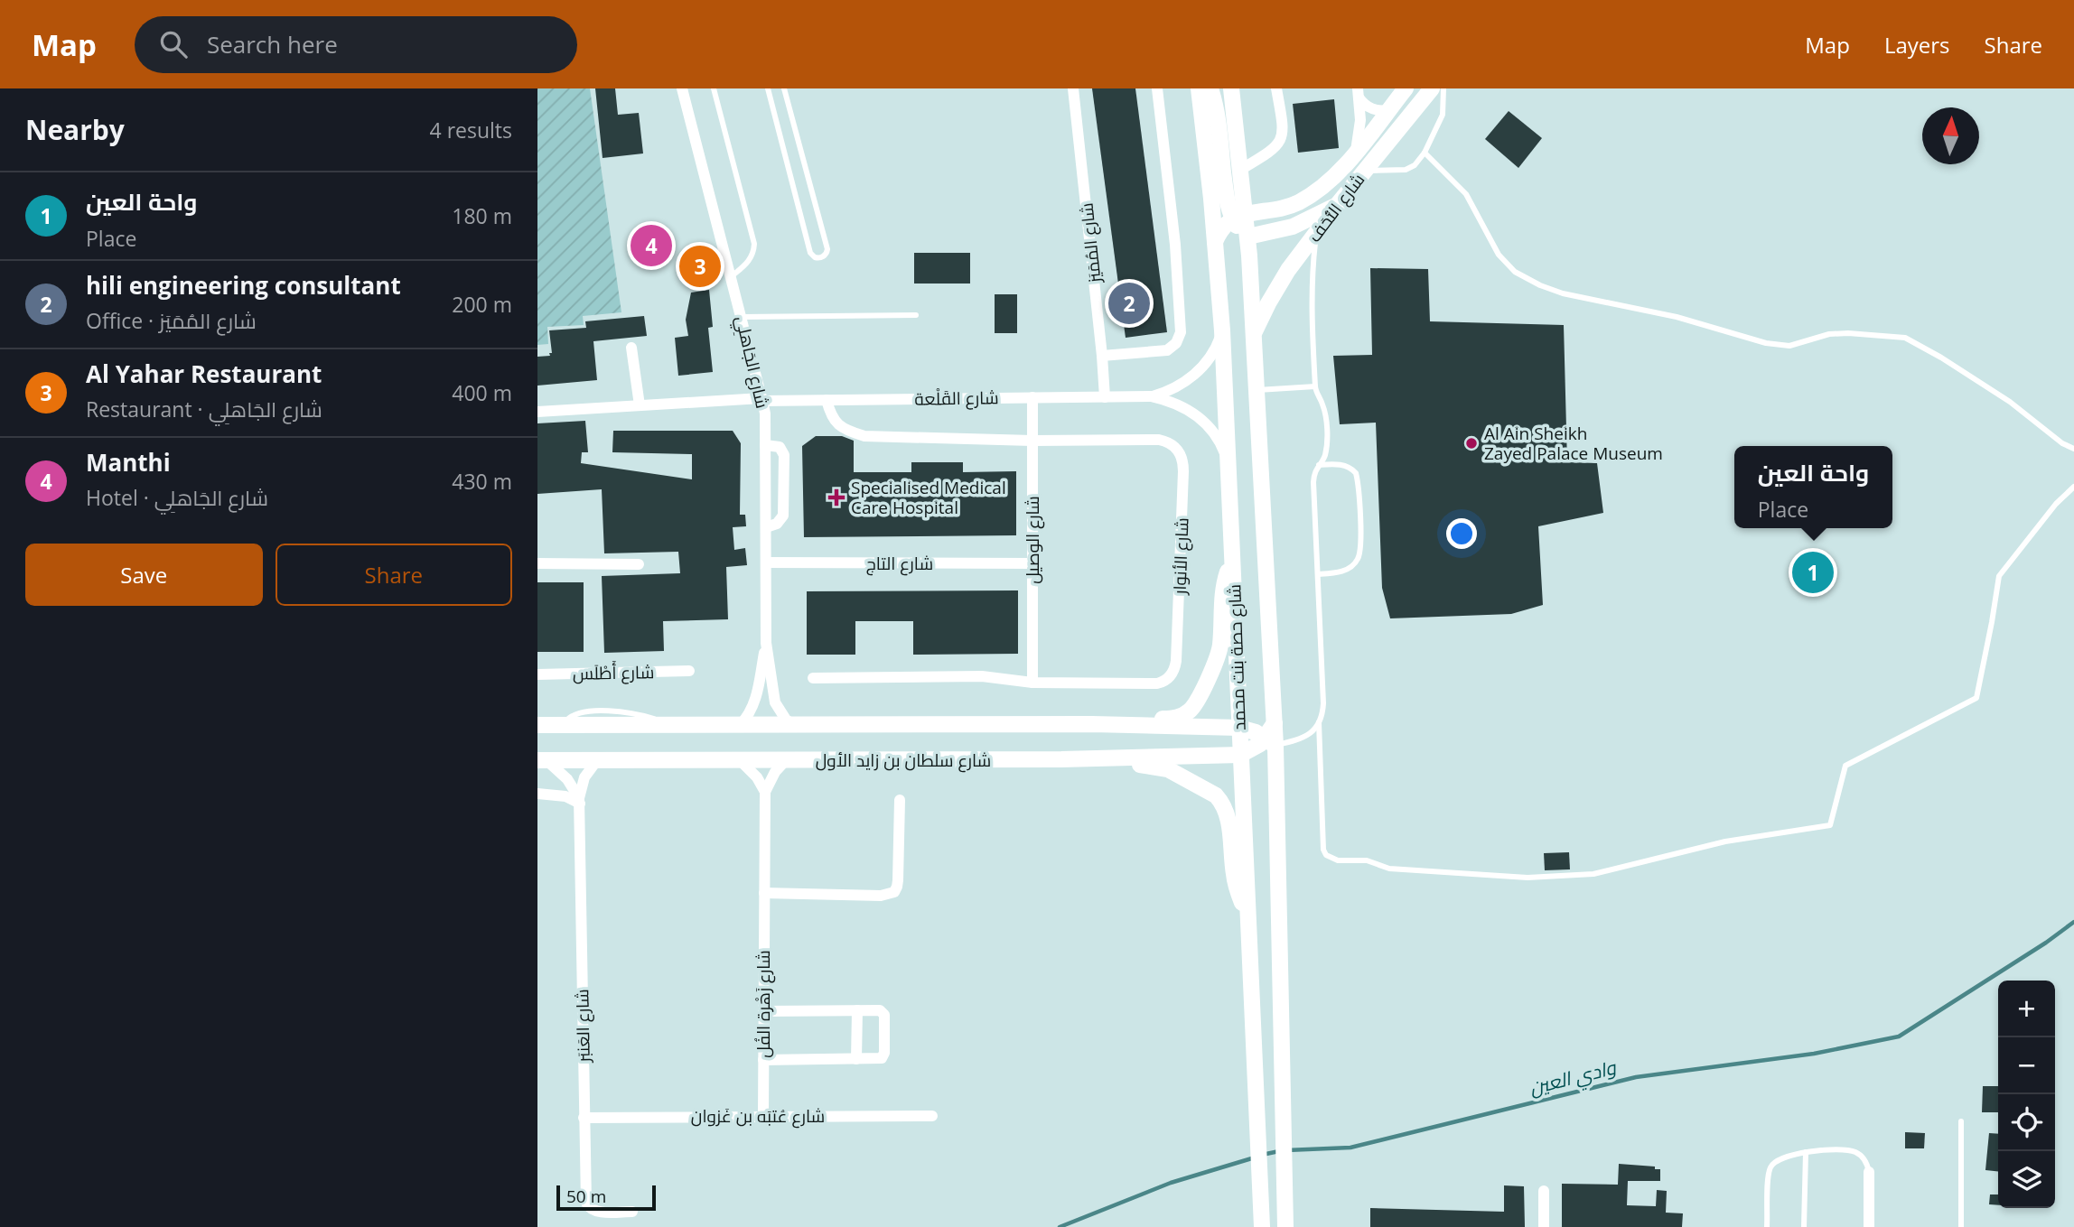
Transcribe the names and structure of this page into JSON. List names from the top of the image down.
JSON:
{
  "streets": {
    "main road": ["شارع التُّحَف", "شارع حصة بنت محمد", "شارع سلطان بن زايد الأول"],
    "street": [
      "شارع المُمَيَز",
      "شارع الجَاهلِي",
      "شارع القَلْعة",
      "شارع الوصيل",
      "شارع الأنوار",
      "شارع التاج",
      "شارع أَطْلَس",
      "شارع زَهْرة الفُل",
      "شارع العَنبَر",
      "شارع عُتبَه بن غَزوان"
    ]
  },
  "crossings": [
    ["شارع التُّحَف", "شارع حصة بنت محمد"],
    ["شارع المُمَيَز", "شارع القَلْعة"],
    ["شارع الجَاهلِي", "شارع القَلْعة"],
    ["شارع الجَاهلِي", "شارع التاج"],
    ["شارع الجَاهلِي", "شارع سلطان بن زايد الأول"],
    ["شارع القَلْعة", "شارع الوصيل"],
    ["شارع القَلْعة", "شارع الأنوار"],
    ["شارع القَلْعة", "شارع حصة بنت محمد"],
    ["شارع الوصيل", "شارع الأنوار"],
    ["شارع الوصيل", "شارع التاج"],
    ["شارع حصة بنت محمد", "شارع سلطان بن زايد الأول"],
    ["شارع سلطان بن زايد الأول", "شارع العَنبَر"],
    ["شارع زَهْرة الفُل", "شارع عُتبَه بن غَزوان"],
    ["شارع العَنبَر", "شارع عُتبَه بن غَزوان"]
  ],
  "water": ["وادي العين"],
  "places": {
    "other": ["Al Ain Sheikh Zayed Palace Museum"],
    "health": ["Specialised Medical Care Hospital"]
  },
  "scale_bar": "50 m",
  "north": "top",
  "page": {
    "header": "Map",
    "search": "Search here",
    "nav": ["Map", "Layers", "Share"],
    "heading": ["Nearby", "4 results"],
    "list": [
      {
        "mark": "1",
        "name": "واحة العين",
        "note": "Place",
        "value": "180 m"
      },
      {
        "mark": "2",
        "name": "hili engineering consultant",
        "note": "Office · شارع المُمَيَز",
        "value": "200 m"
      },
      {
        "mark": "3",
        "name": "Al Yahar Restaurant",
        "note": "Restaurant · شارع الجَاهلِي",
        "value": "400 m"
      },
      {
        "mark": "4",
        "name": "Manthi",
        "note": "Hotel · شارع الجَاهلِي",
        "value": "430 m"
      }
    ],
    "pins": [
      "4",
      "3",
      "2",
      "1"
    ],
    "popup": ["واحة العين", "Place"],
    "buttons": ["Save", "Share"],
    "map_buttons": ["+", "−"],
    "scale": "50 m"
  }
}
